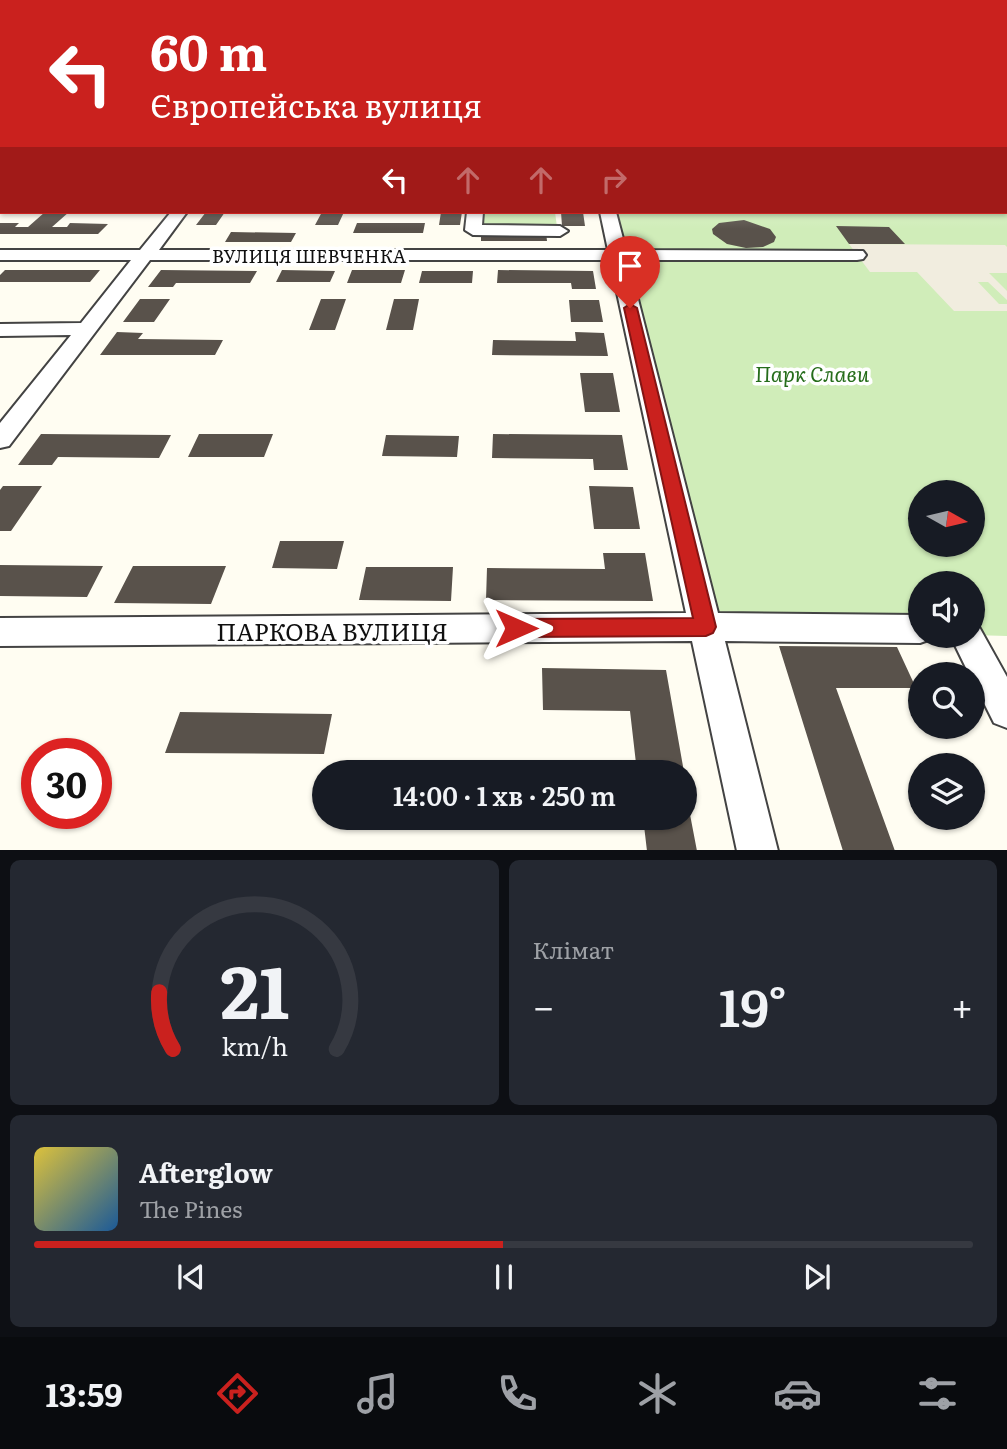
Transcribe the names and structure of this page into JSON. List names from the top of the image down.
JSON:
{
  "streets": {
    "street": ["ВУЛИЦЯ ШЕВЧЕНКА", "ПАРКОВА ВУЛИЦЯ"]
  },
  "parks": ["Парк Слави"],
  "north": "right",
  "page": {
    "turn": ["60 m", "Європейська вулиця"],
    "limit": "30",
    "trip": "14:00 · 1 хв · 250 m",
    "tile": "Клімат",
    "heat": ["−", "19°", "+"],
    "song": ["Afterglow", "The Pines"],
    "tabs": "13:59",
    "gauge": ["21", "km/h"]
  }
}
